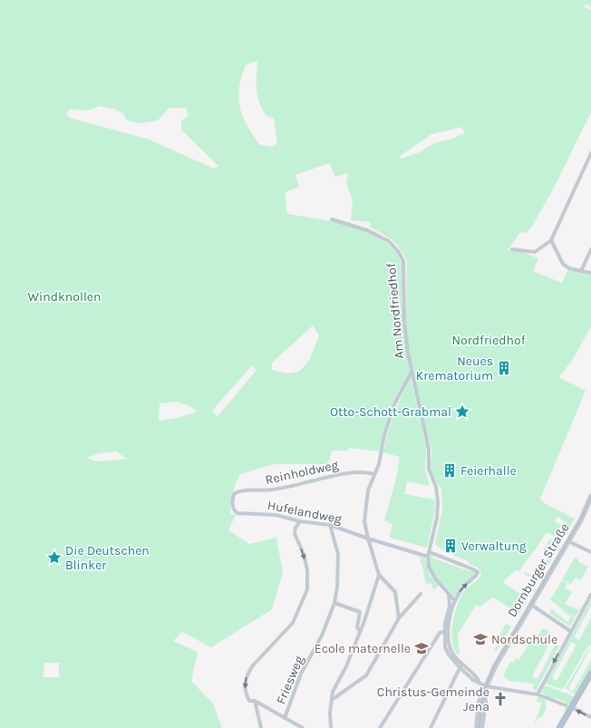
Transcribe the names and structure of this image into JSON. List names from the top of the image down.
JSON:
{
  "streets": {
    "street": [
      "Am Nordfriedhof",
      "Reinholdweg",
      "Hufelandweg",
      "Dornburger Straße",
      "Friesweg"
    ]
  },
  "crossings": [
    ["Reinholdweg", "Hufelandweg"],
    ["Hufelandweg", "Friesweg"]
  ],
  "parks": ["Windknollen", "Nordfriedhof"],
  "places": {
    "building": ["Neues Krematorium", "Feierhalle", "Verwaltung"],
    "place": ["Otto-Schott-Grabmal", "Die Deutschen Blinker"],
    "school or university": ["Nordschule", "Ecole maternelle"],
    "church": ["Christus-Gemeinde Jena"]
  }
}
